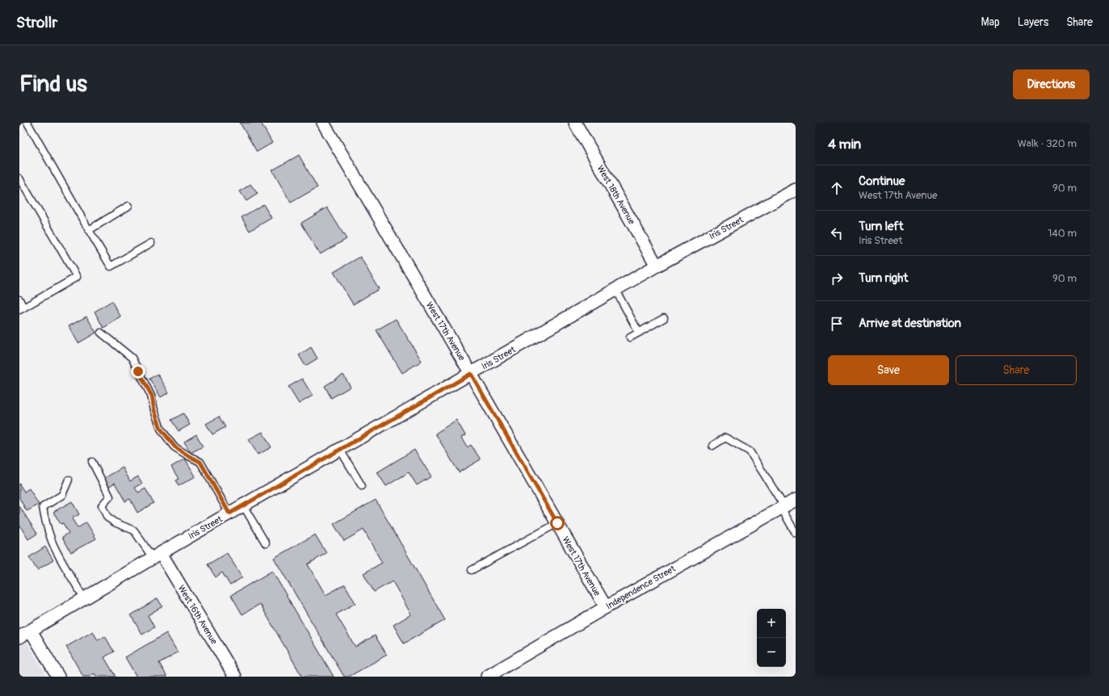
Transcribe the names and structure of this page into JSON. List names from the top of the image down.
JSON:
{
  "streets": {
    "street": [
      "West 18th Avenue",
      "Iris Street",
      "West 17th Avenue",
      "Independence Street",
      "West 16th Avenue"
    ]
  },
  "crossings": [
    ["West 18th Avenue", "Iris Street"],
    ["Iris Street", "West 17th Avenue"],
    ["Iris Street", "West 16th Avenue"],
    ["West 17th Avenue", "Independence Street"]
  ],
  "page": {
    "header": "Strollr",
    "nav": ["Map", "Layers", "Share"],
    "buttons": [
      "Directions",
      ["Save", "Share"]
    ],
    "title": "Find us",
    "heading": ["4 min", "Walk · 320 m"],
    "list": [
      ["Continue", "West 17th Avenue", "90 m"],
      ["Turn left", "Iris Street", "140 m"],
      ["Turn right", "90 m"],
      "Arrive at destination"
    ],
    "map_buttons": ["+", "−"]
  }
}
